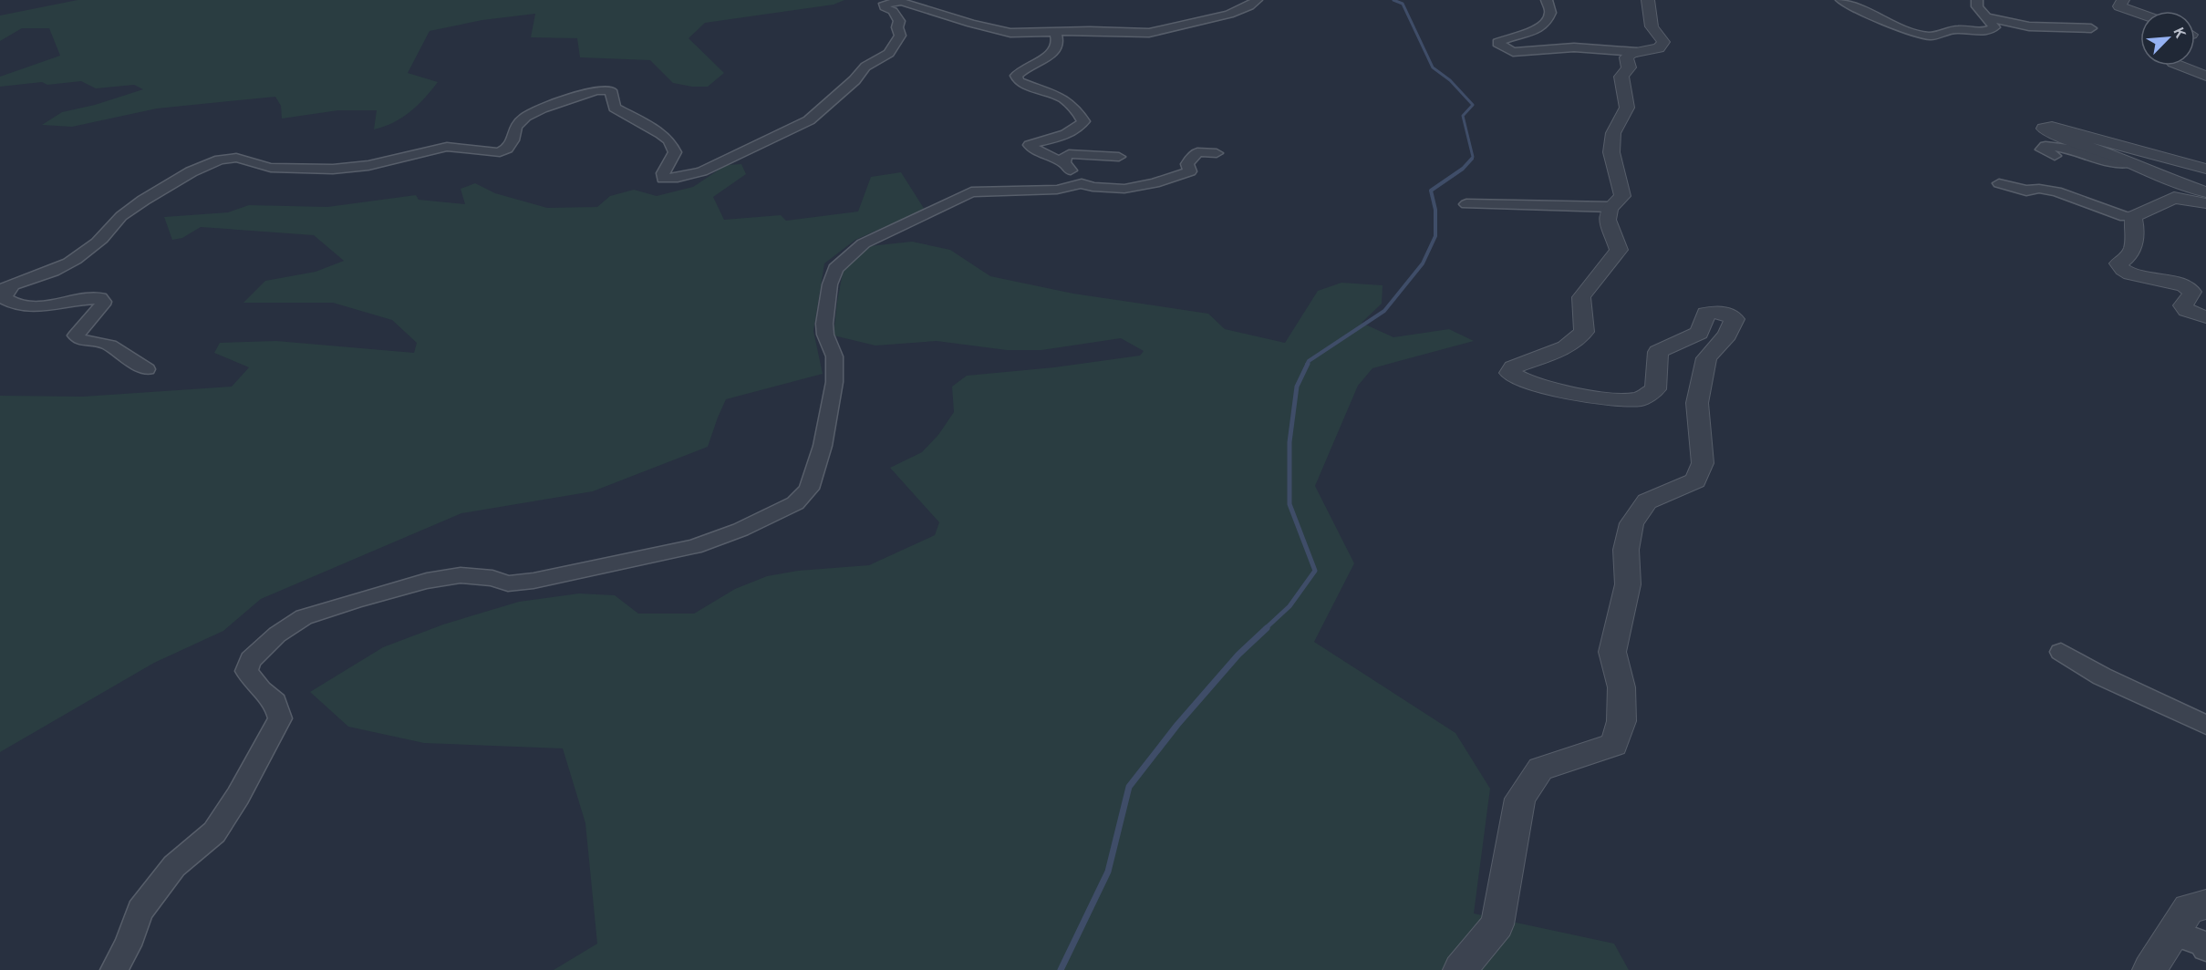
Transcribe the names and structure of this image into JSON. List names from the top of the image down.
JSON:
{
  "north": "top right"
}
